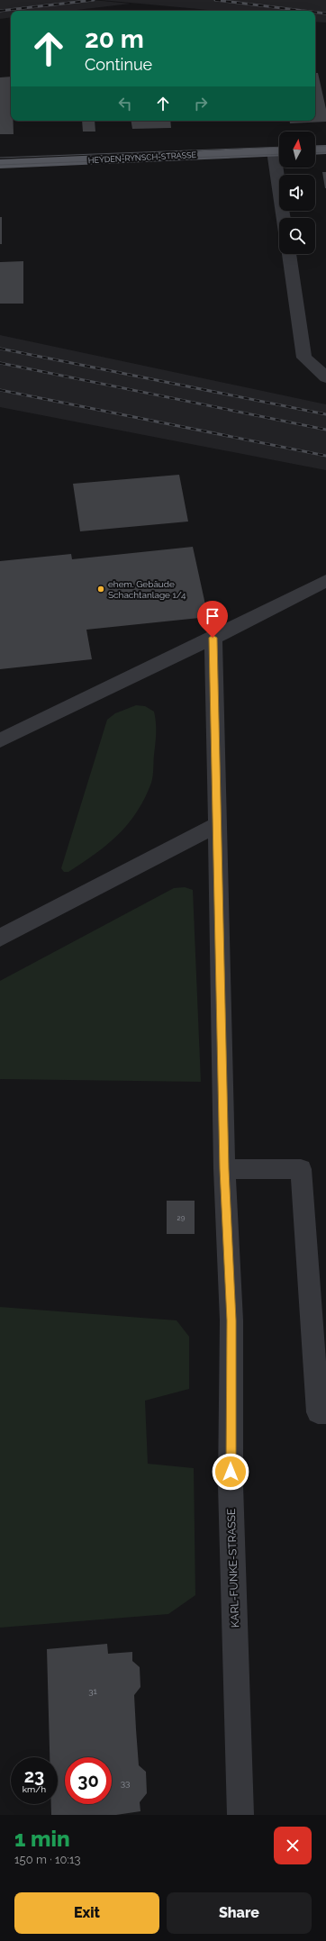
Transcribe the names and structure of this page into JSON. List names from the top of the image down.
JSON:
{
  "streets": {
    "main road": ["HEYDEN-RYNSCH-STRASSE"],
    "street": ["KARL-FUNKE-STRASSE"]
  },
  "places": ["ehem. Gebäude Schachtanlage 1/4"],
  "house_numbers": ["29", "31", "33"],
  "north": "top",
  "page": {
    "turn": ["20 m", "Continue"],
    "speed": "23 km/h",
    "limit": "30",
    "heading": ["1 min", "150 m · 10:13"],
    "buttons": ["Exit", "Share"]
  }
}
